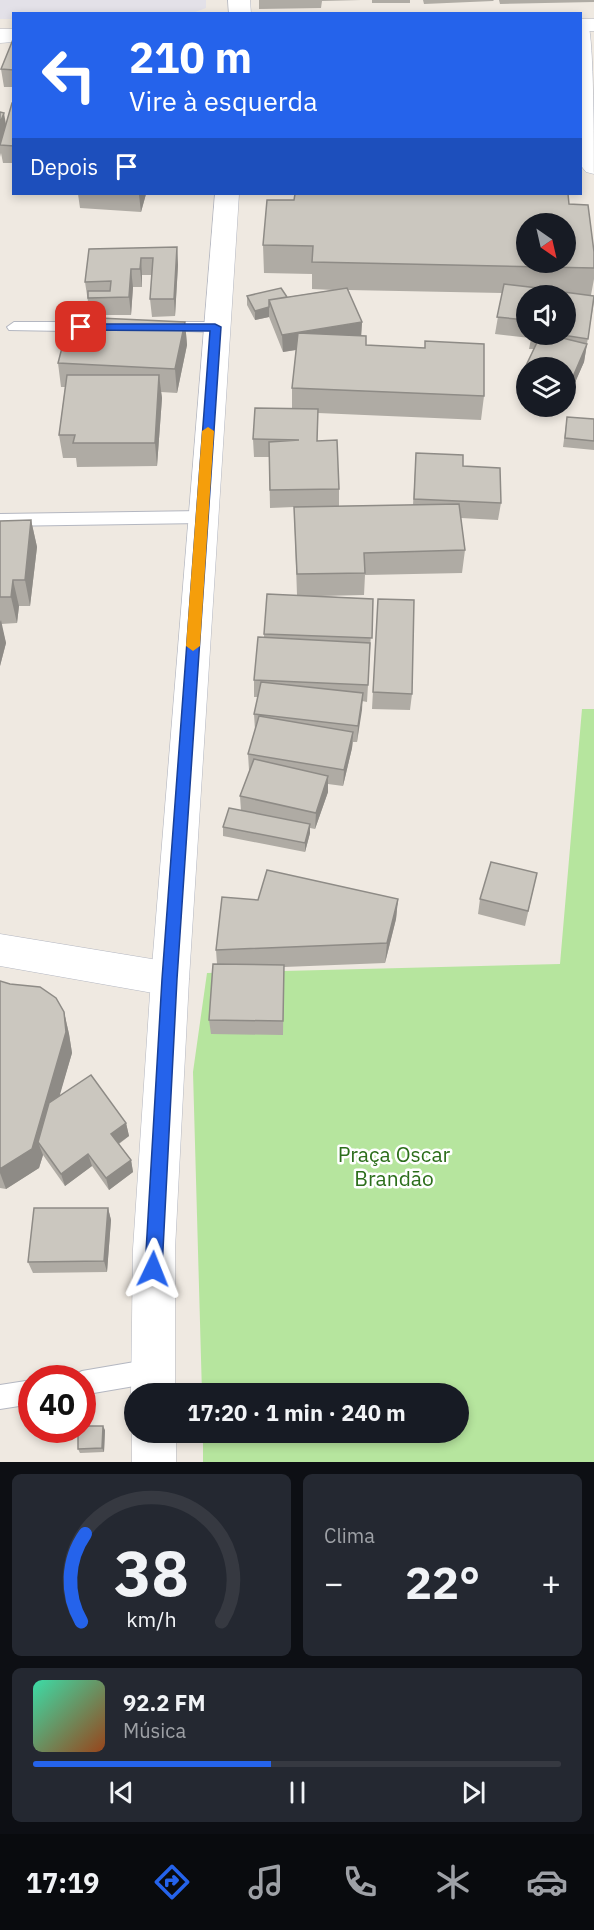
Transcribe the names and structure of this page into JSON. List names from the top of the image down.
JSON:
{
  "parks": ["Praça Oscar Brandão"],
  "north": "bottom right",
  "page": {
    "turn": ["210 m", "Vire à esquerda"],
    "then": "Depois",
    "limit": "40",
    "trip": "17:20 · 1 min · 240 m",
    "tile": "Clima",
    "heat": ["−", "22°", "+"],
    "song": ["92.2 FM", "Música"],
    "tabs": "17:19",
    "gauge": ["38", "km/h"]
  }
}
